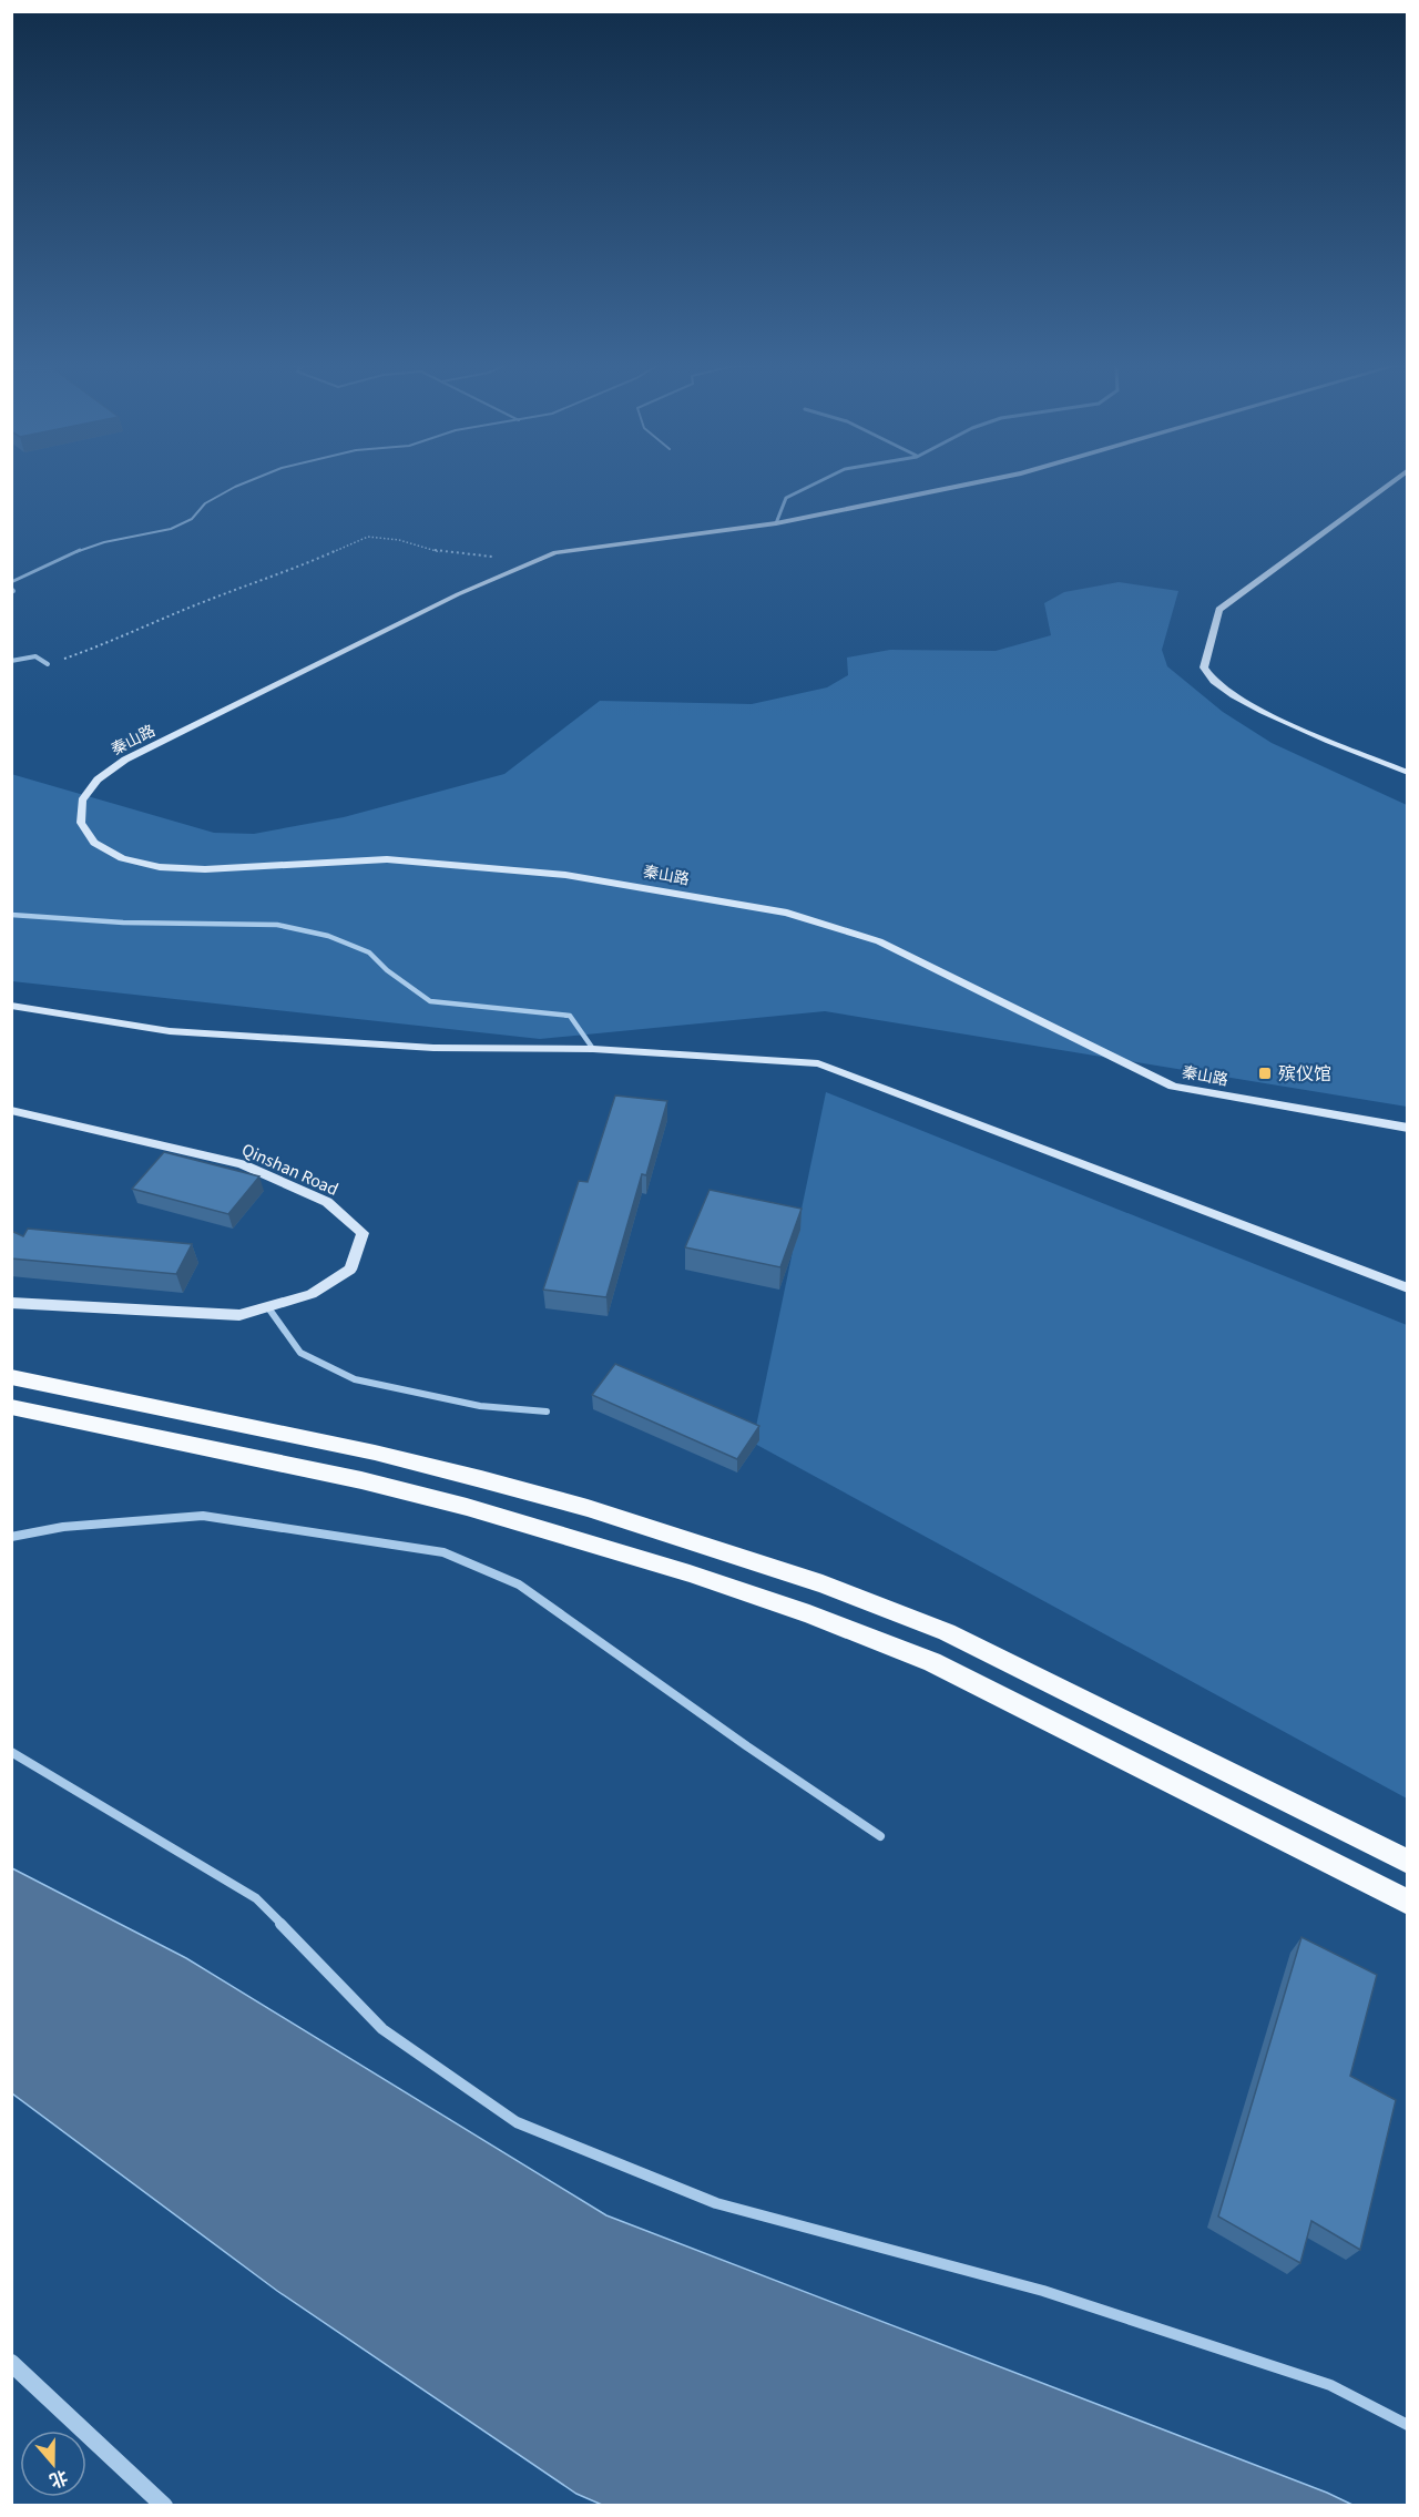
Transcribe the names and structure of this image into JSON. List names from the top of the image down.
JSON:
{
  "streets": {
    "main road": ["秦山路", "Qinshan Road"]
  },
  "places": {
    "transit": ["殡仪馆"]
  },
  "north": "bottom"
}
